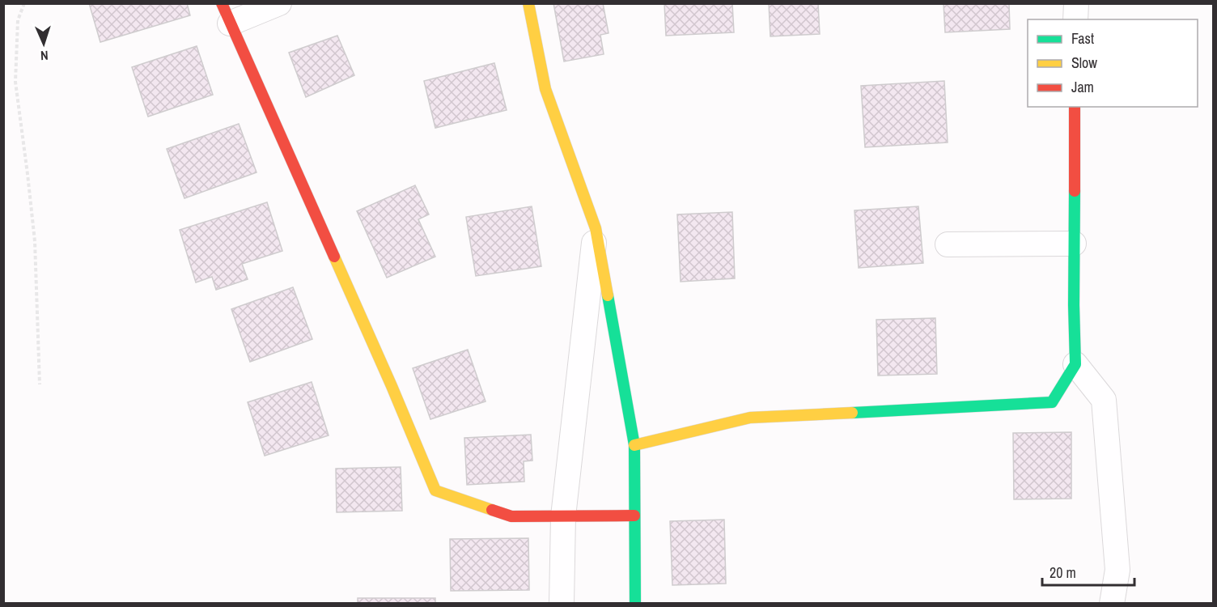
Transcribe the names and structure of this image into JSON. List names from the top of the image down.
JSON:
{
  "legend": ["Fast", "Slow", "Jam"],
  "scale_bar": "20 m",
  "north": "bottom"
}
